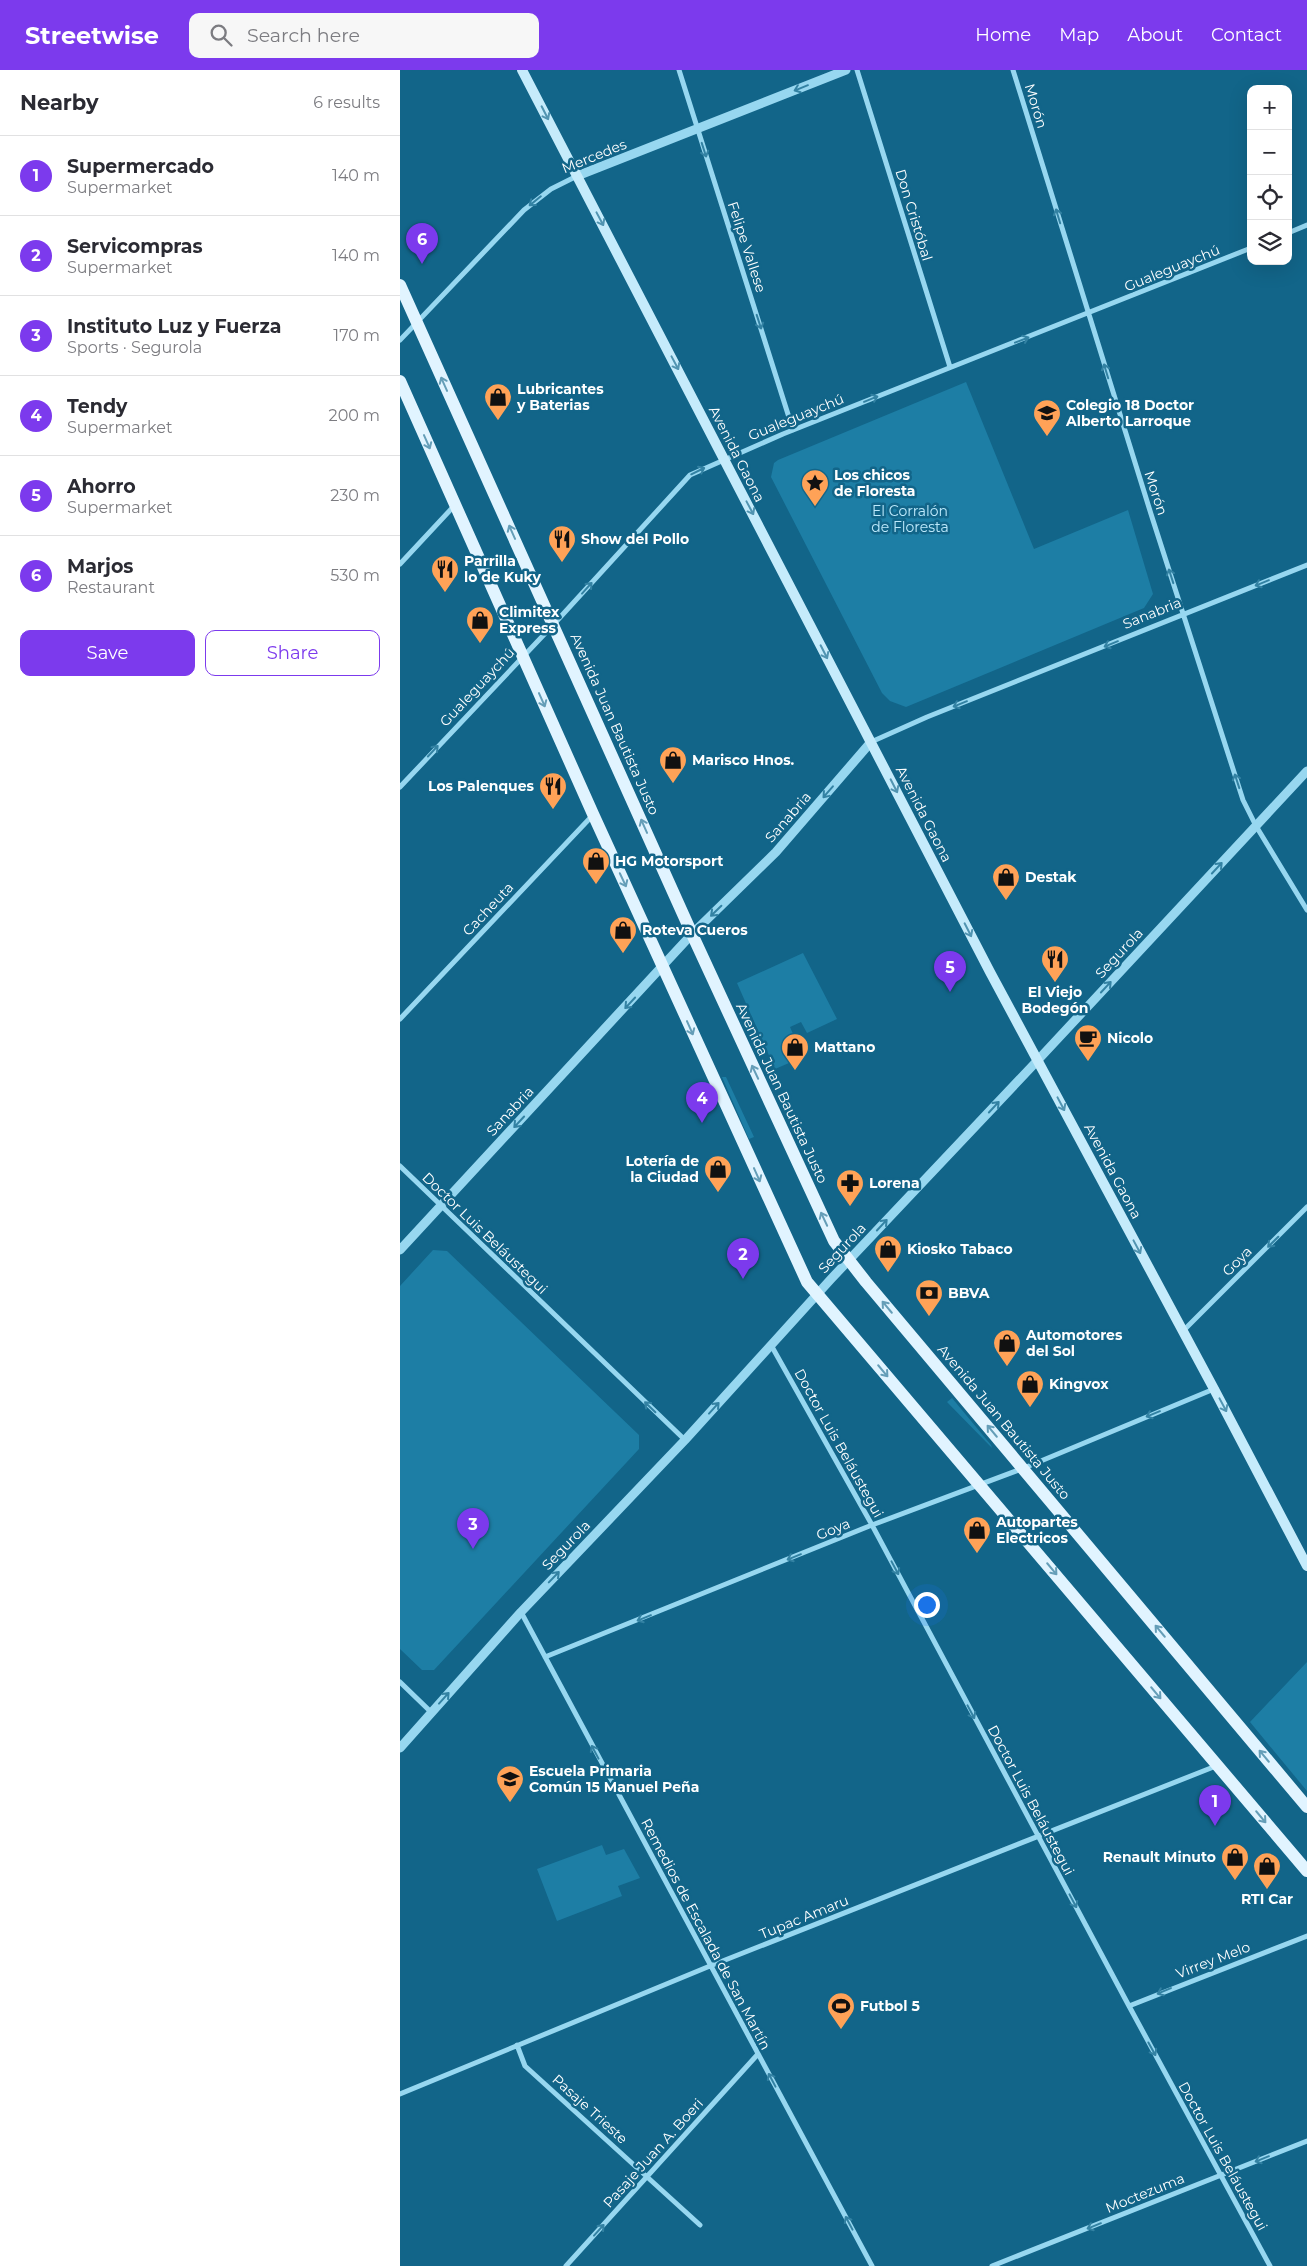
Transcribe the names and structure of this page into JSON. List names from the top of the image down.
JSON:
{
  "streets": {
    "main road": ["Avenida Gaona", "Avenida Juan Bautista Justo"],
    "street": [
      "Morón",
      "Mercedes",
      "Don Cristóbal",
      "Felipe Vallese",
      "Gualeguaychú",
      "Sanabria",
      "Cacheuta",
      "Segurola",
      "Doctor Luis Beláustegui",
      "Goya",
      "Tupac Amaru",
      "Remedios de Escalada de San Martín",
      "Virrey Melo",
      "Pasaje Trieste",
      "Pasaje Juan A. Boeri",
      "Moctezuma"
    ]
  },
  "crossings": [
    ["Morón", "Gualeguaychú"],
    ["Morón", "Sanabria"],
    ["Morón", "Segurola"],
    ["Mercedes", "Felipe Vallese"],
    ["Mercedes", "Avenida Gaona"],
    ["Mercedes", "Avenida Juan Bautista Justo"],
    ["Don Cristóbal", "Gualeguaychú"],
    ["Felipe Vallese", "Gualeguaychú"],
    ["Gualeguaychú", "Avenida Gaona"],
    ["Gualeguaychú", "Avenida Juan Bautista Justo"],
    ["Avenida Gaona", "Sanabria"],
    ["Avenida Gaona", "Segurola"],
    ["Avenida Gaona", "Goya"],
    ["Sanabria", "Avenida Juan Bautista Justo"],
    ["Sanabria", "Doctor Luis Beláustegui"],
    ["Avenida Juan Bautista Justo", "Segurola"],
    ["Avenida Juan Bautista Justo", "Goya"],
    ["Segurola", "Doctor Luis Beláustegui"],
    ["Segurola", "Remedios de Escalada de San Martín"],
    ["Doctor Luis Beláustegui", "Goya"],
    ["Doctor Luis Beláustegui", "Tupac Amaru"],
    ["Doctor Luis Beláustegui", "Virrey Melo"],
    ["Doctor Luis Beláustegui", "Moctezuma"],
    ["Goya", "Remedios de Escalada de San Martín"],
    ["Tupac Amaru", "Remedios de Escalada de San Martín"],
    ["Tupac Amaru", "Pasaje Trieste"],
    ["Remedios de Escalada de San Martín", "Pasaje Juan A. Boeri"],
    ["Pasaje Trieste", "Pasaje Juan A. Boeri"]
  ],
  "one_way": [
    "Morón",
    "Mercedes",
    "Felipe Vallese",
    "Gualeguaychú",
    "Avenida Gaona",
    "Sanabria",
    "Segurola",
    "Goya",
    "Remedios de Escalada de San Martín",
    "Virrey Melo",
    "Pasaje Juan A. Boeri",
    "Moctezuma"
  ],
  "parks": ["El Corralón de Floresta"],
  "places": {
    "shop": [
      "Lubricantes y Baterias",
      "Climitex Express",
      "Marisco Hnos.",
      "HG Motorsport",
      "Destak",
      "Roteva Cueros",
      "Mattano",
      "Lotería de la Ciudad",
      "Kiosko Tabaco",
      "Automotores del Sol",
      "Kingvox",
      "Autopartes Electricos",
      "Renault Minuto",
      "RTI Car"
    ],
    "school or university": ["Colegio 18 Doctor Alberto Larroque", "Escuela Primaria Común 15 Manuel Peña"],
    "place": ["Los chicos de Floresta"],
    "restaurant": [
      "Show del Pollo",
      "Parrilla lo de Kuky",
      "Los Palenques",
      "El Viejo Bodegón"
    ],
    "cafe": ["Nicolo"],
    "pharmacy": ["Lorena"],
    "bank": ["BBVA"],
    "sports": ["Futbol 5"]
  },
  "page": {
    "header": "Streetwise",
    "search": "Search here",
    "nav": [
      "Home",
      "Map",
      "About",
      "Contact"
    ],
    "heading": ["Nearby", "6 results"],
    "map_buttons": ["+", "−"],
    "list": [
      {
        "mark": "1",
        "name": "Supermercado",
        "note": "Supermarket",
        "value": "140 m"
      },
      {
        "mark": "2",
        "name": "Servicompras",
        "note": "Supermarket",
        "value": "140 m"
      },
      {
        "mark": "3",
        "name": "Instituto Luz y Fuerza",
        "note": "Sports · Segurola",
        "value": "170 m"
      },
      {
        "mark": "4",
        "name": "Tendy",
        "note": "Supermarket",
        "value": "200 m"
      },
      {
        "mark": "5",
        "name": "Ahorro",
        "note": "Supermarket",
        "value": "230 m"
      },
      {
        "mark": "6",
        "name": "Marjos",
        "note": "Restaurant",
        "value": "530 m"
      }
    ],
    "pins": [
      "6",
      "5",
      "4",
      "2",
      "3",
      "1"
    ],
    "buttons": ["Save", "Share"]
  }
}
